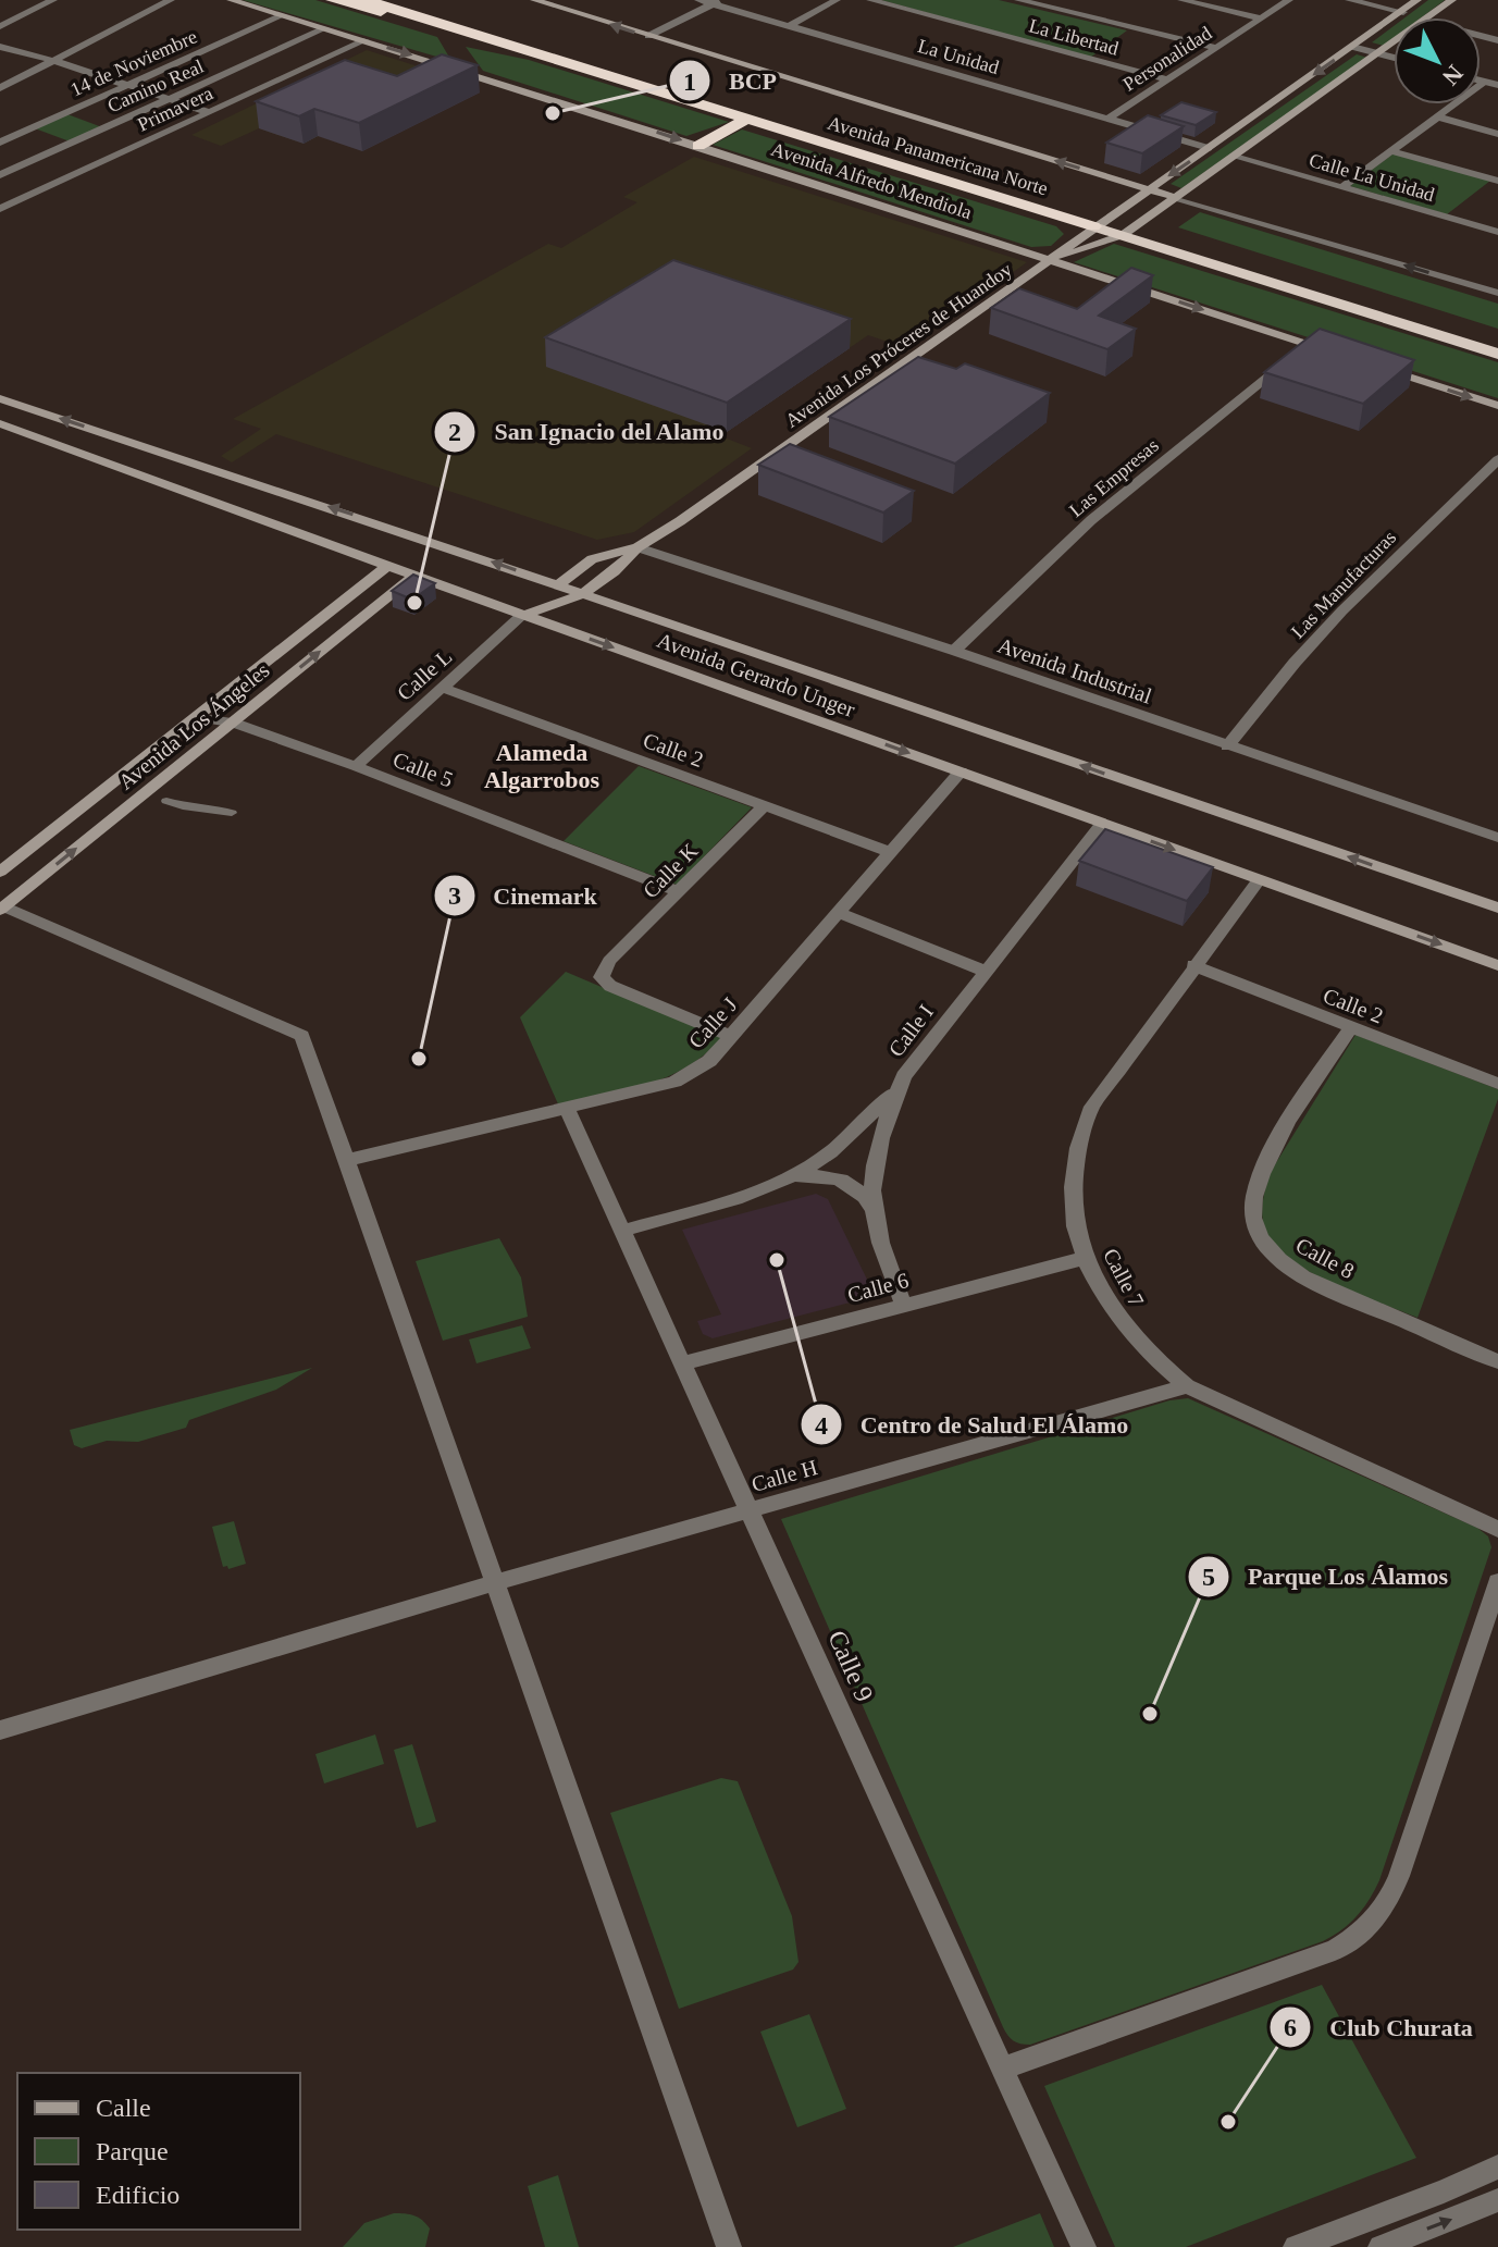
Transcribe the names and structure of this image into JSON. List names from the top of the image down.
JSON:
{
  "streets": {
    "highway": ["Avenida Panamericana Norte"],
    "main road": [
      "Avenida Alfredo Mendiola",
      "Avenida Los Próceres de Huandoy",
      "Avenida Gerardo Unger",
      "Avenida Los Ángeles"
    ],
    "street": [
      "La Libertad",
      "La Unidad",
      "Personalidad",
      "14 de Noviembre",
      "Camino Real",
      "Primavera",
      "Calle La Unidad",
      "Las Empresas",
      "Las Manufacturas",
      "Avenida Industrial",
      "Calle L",
      "Calle 2",
      "Calle 5",
      "Calle K",
      "Calle J",
      "Calle I",
      "Calle 8",
      "Calle 7",
      "Calle 6",
      "Calle H",
      "Calle 9"
    ]
  },
  "crossings": [
    ["La Libertad", "Personalidad"],
    ["La Unidad", "Personalidad"],
    ["La Unidad", "Avenida Los Próceres de Huandoy"],
    ["14 de Noviembre", "Avenida Alfredo Mendiola"],
    ["Camino Real", "Avenida Alfredo Mendiola"],
    ["Primavera", "Avenida Alfredo Mendiola"],
    ["Avenida Panamericana Norte", "Avenida Los Próceres de Huandoy"],
    ["Calle La Unidad", "Avenida Los Próceres de Huandoy"],
    ["Avenida Alfredo Mendiola", "Avenida Los Próceres de Huandoy"],
    ["Avenida Alfredo Mendiola", "Las Empresas"],
    ["Avenida Los Próceres de Huandoy", "Avenida Industrial"],
    ["Avenida Los Próceres de Huandoy", "Calle L"],
    ["Avenida Los Próceres de Huandoy", "Avenida Gerardo Unger"],
    ["Las Empresas", "Avenida Industrial"],
    ["Las Manufacturas", "Avenida Industrial"],
    ["Calle L", "Avenida Gerardo Unger"],
    ["Calle L", "Calle 2"],
    ["Calle L", "Calle 5"],
    ["Avenida Gerardo Unger", "Avenida Los Ángeles"],
    ["Avenida Gerardo Unger", "Calle J"],
    ["Avenida Gerardo Unger", "Calle I"],
    ["Avenida Gerardo Unger", "Calle 7"],
    ["Avenida Los Ángeles", "Calle 5"],
    ["Calle 2", "Calle K"],
    ["Calle 2", "Calle J"],
    ["Calle 2", "Calle 8"],
    ["Calle 2", "Calle 7"],
    ["Calle 5", "Calle K"],
    ["Calle K", "Calle J"],
    ["Calle J", "Calle 9"],
    ["Calle I", "Calle 6"],
    ["Calle 7", "Calle 6"],
    ["Calle 7", "Calle H"],
    ["Calle 6", "Calle 9"],
    ["Calle H", "Calle 9"]
  ],
  "districts": ["Alameda Algarrobos"],
  "places": [
    "BCP",
    "San Ignacio del Alamo",
    "Cinemark",
    "Centro de Salud El Álamo",
    "Parque Los Álamos",
    "Club Churata"
  ],
  "legend": ["Calle", "Parque", "Edificio"],
  "north": "bottom right"
}
